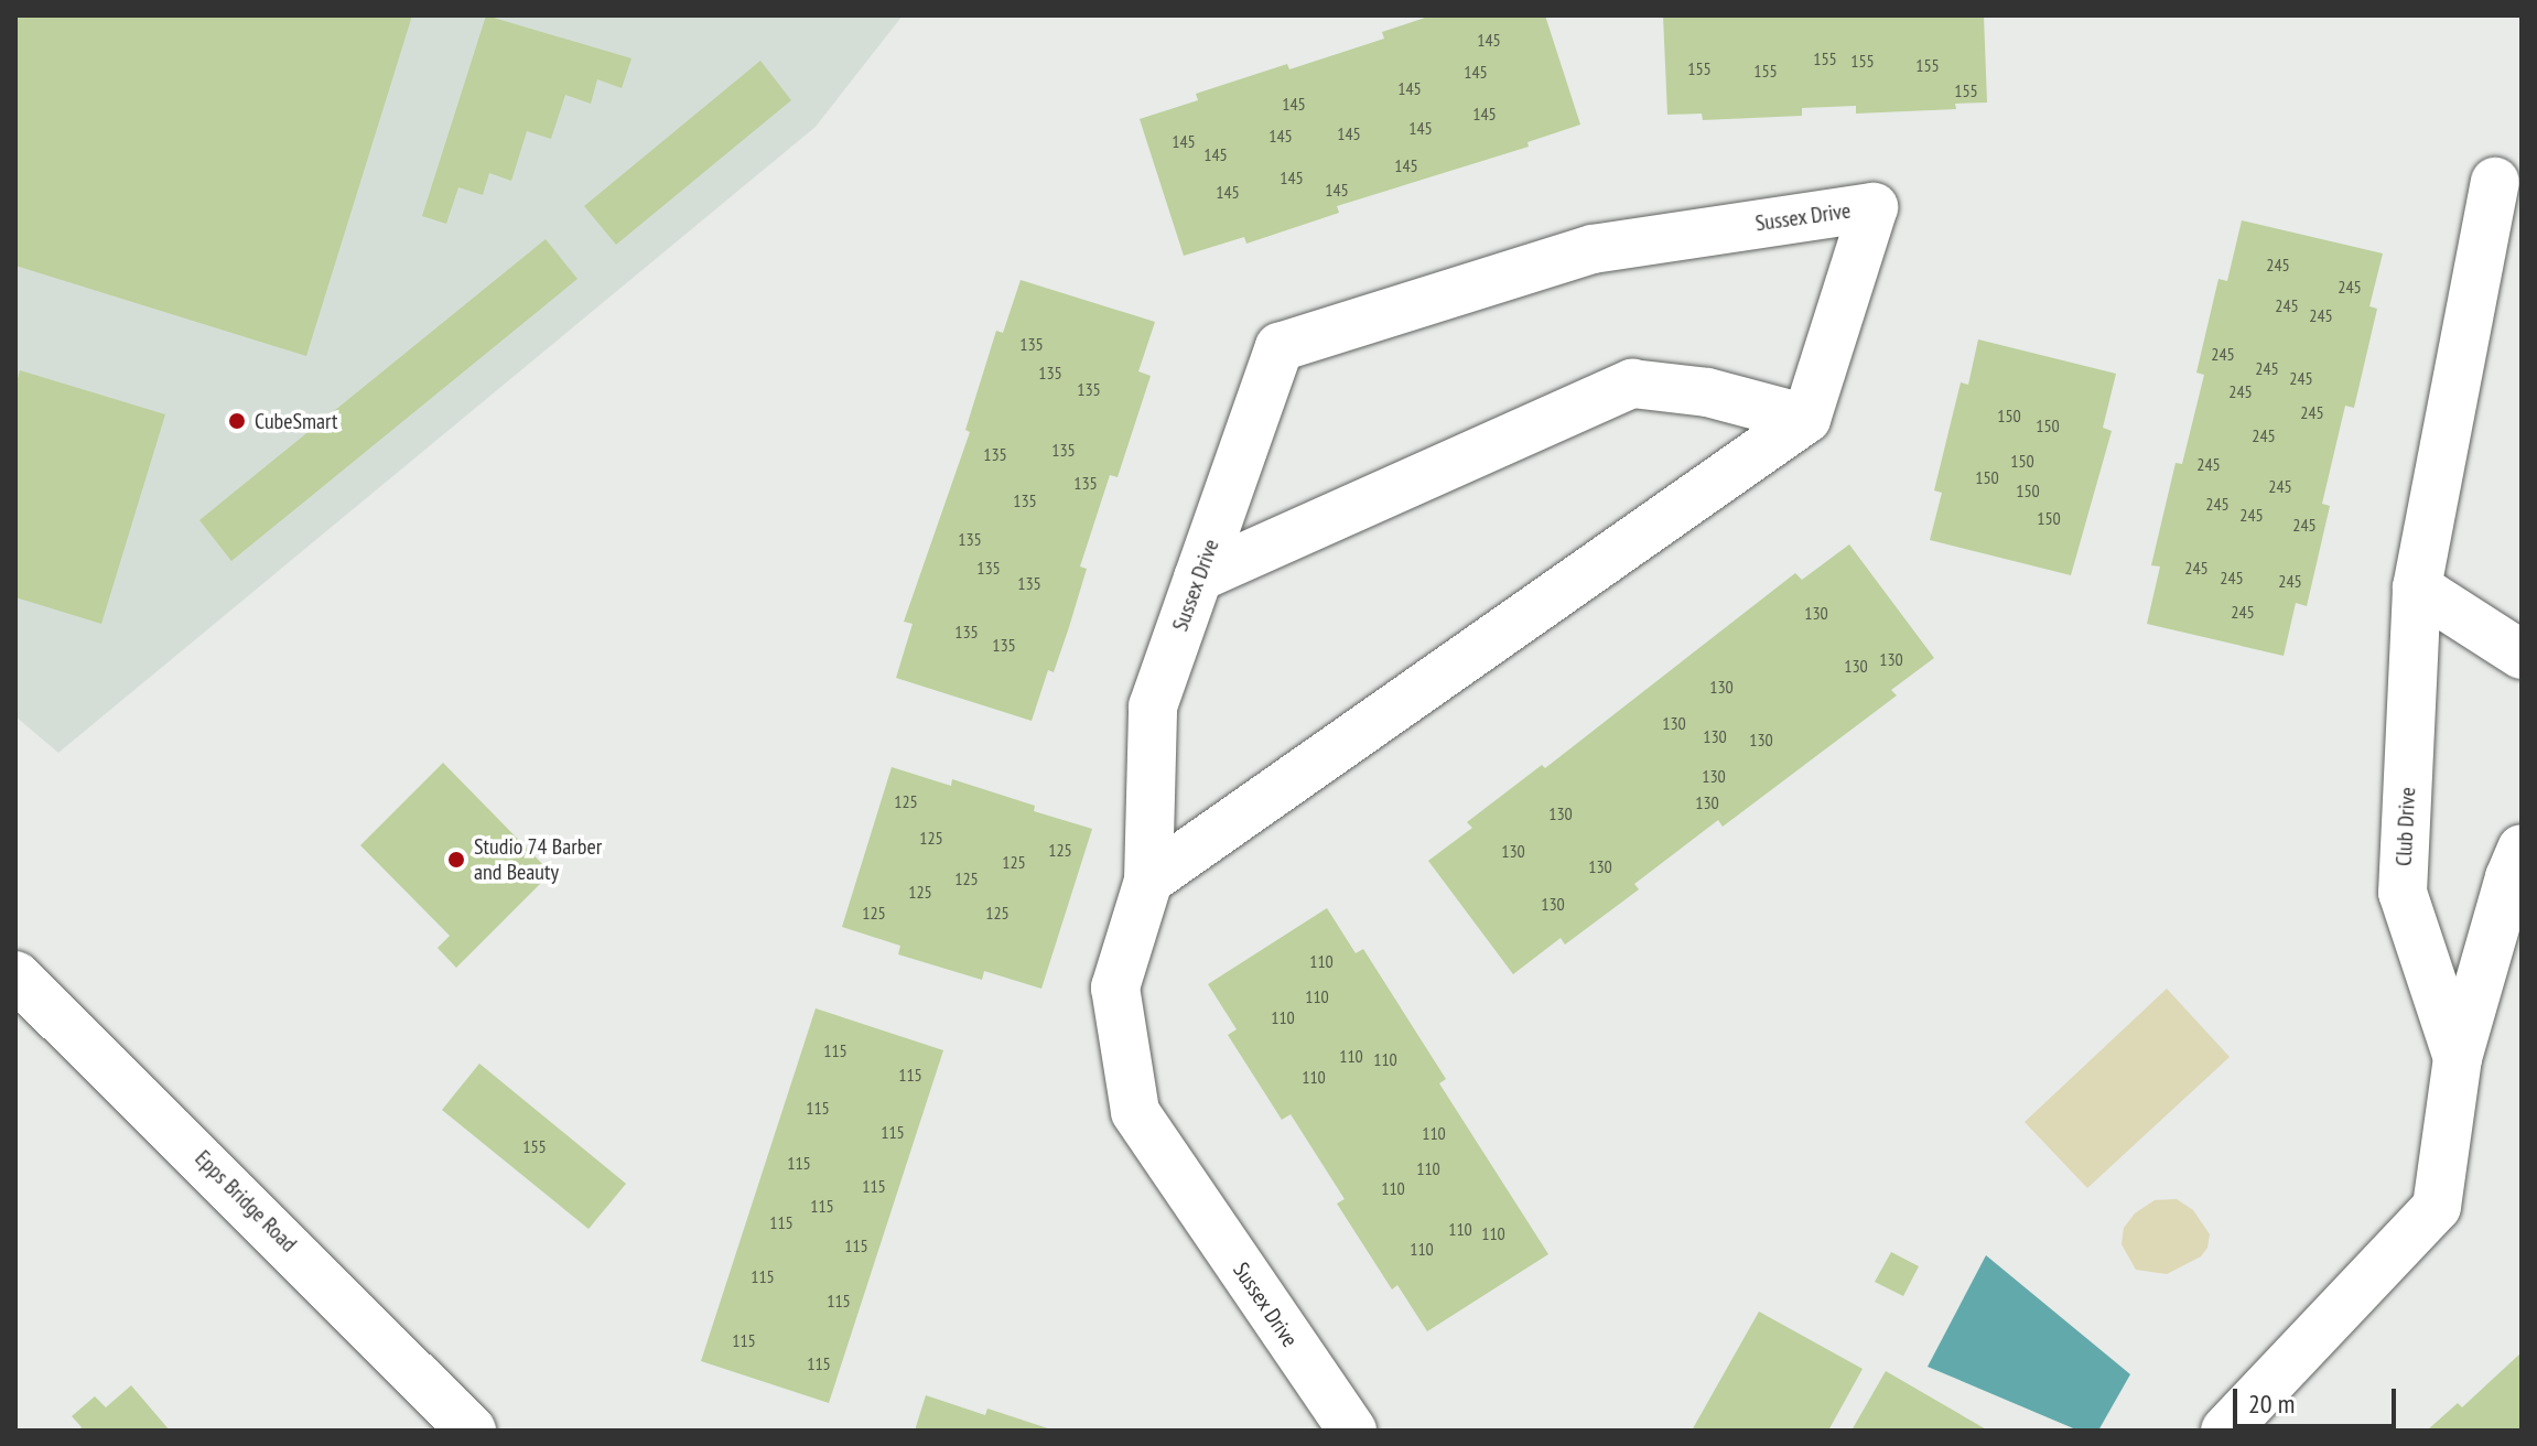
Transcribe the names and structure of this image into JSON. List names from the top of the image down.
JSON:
{
  "streets": {
    "street": ["Sussex Drive", "Club Drive", "Epps Bridge Road"]
  },
  "places": ["CubeSmart", "Studio 74 Barber and Beauty"],
  "house_numbers": [
    "145",
    "155",
    "155",
    "155",
    "155",
    "155",
    "145",
    "145",
    "155",
    "145",
    "145",
    "145",
    "145",
    "145",
    "145",
    "145",
    "145",
    "145",
    "145",
    "145",
    "245",
    "245",
    "245",
    "245",
    "135",
    "245",
    "245",
    "135",
    "245",
    "135",
    "245",
    "245",
    "150",
    "150",
    "245",
    "135",
    "135",
    "150",
    "245",
    "150",
    "135",
    "245",
    "150",
    "135",
    "245",
    "245",
    "150",
    "245",
    "135",
    "135",
    "245",
    "245",
    "245",
    "135",
    "245",
    "130",
    "135",
    "135",
    "130",
    "130",
    "130",
    "130",
    "130",
    "130",
    "130",
    "125",
    "130",
    "130",
    "125",
    "125",
    "130",
    "125",
    "130",
    "125",
    "125",
    "130",
    "125",
    "125",
    "110",
    "110",
    "110",
    "115",
    "110",
    "110",
    "115",
    "110",
    "115",
    "115",
    "110",
    "155",
    "115",
    "110",
    "115",
    "110",
    "115",
    "115",
    "110",
    "110",
    "115",
    "110",
    "115",
    "115",
    "115",
    "115"
  ],
  "scale_bar": "20 m"
}
